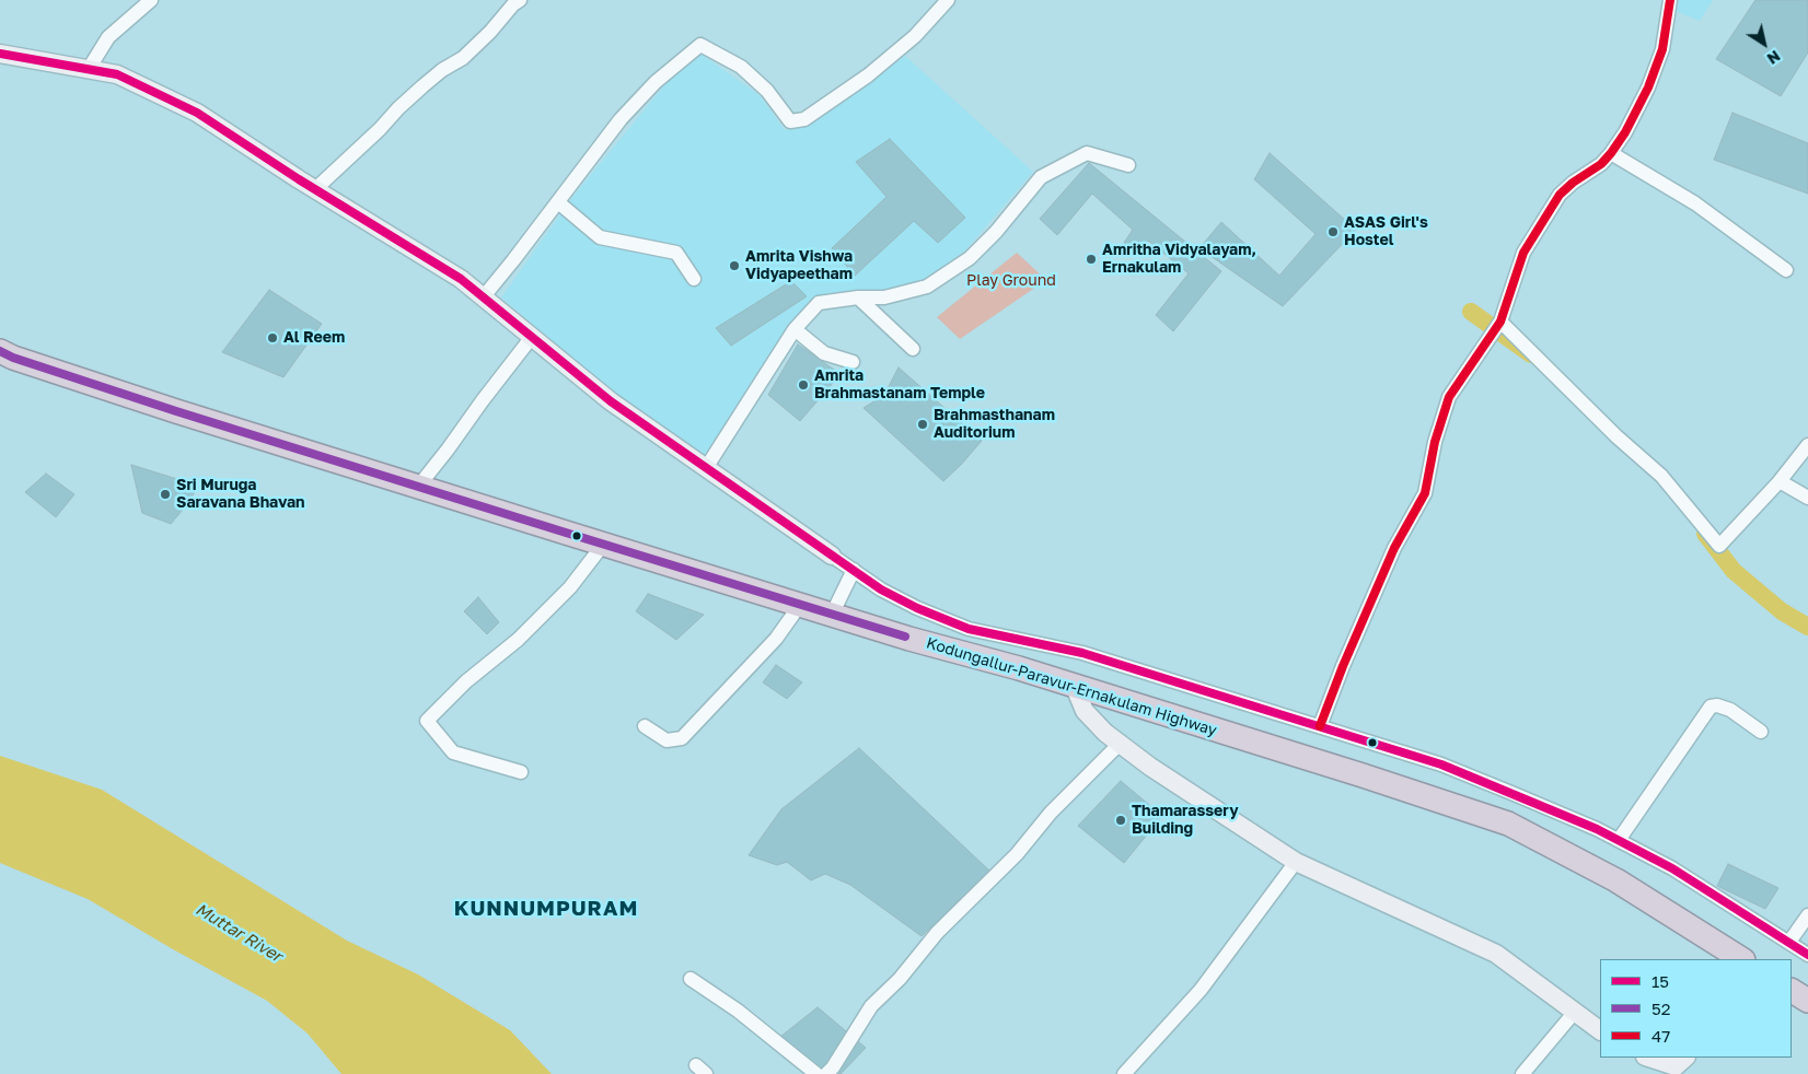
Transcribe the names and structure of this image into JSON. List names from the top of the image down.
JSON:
{
  "streets": {
    "highway": ["Kodungallur-Paravur-Ernakulam Highway"]
  },
  "districts": ["KUNNUMPURAM"],
  "water": ["Muttar River"],
  "parks": ["Play Ground"],
  "places": [
    "ASAS Girl's Hostel",
    "Amritha Vidyalayam, Ernakulam",
    "Amrita Vishwa Vidyapeetham",
    "Al Reem",
    "Amrita Brahmastanam Temple",
    "Brahmasthanam Auditorium",
    "Sri Muruga Saravana Bhavan",
    "Thamarassery Building"
  ],
  "lines": ["transit line 47", "transit line 15", "transit line 52"],
  "legend": ["15", "52", "47"],
  "north": "bottom right"
}
